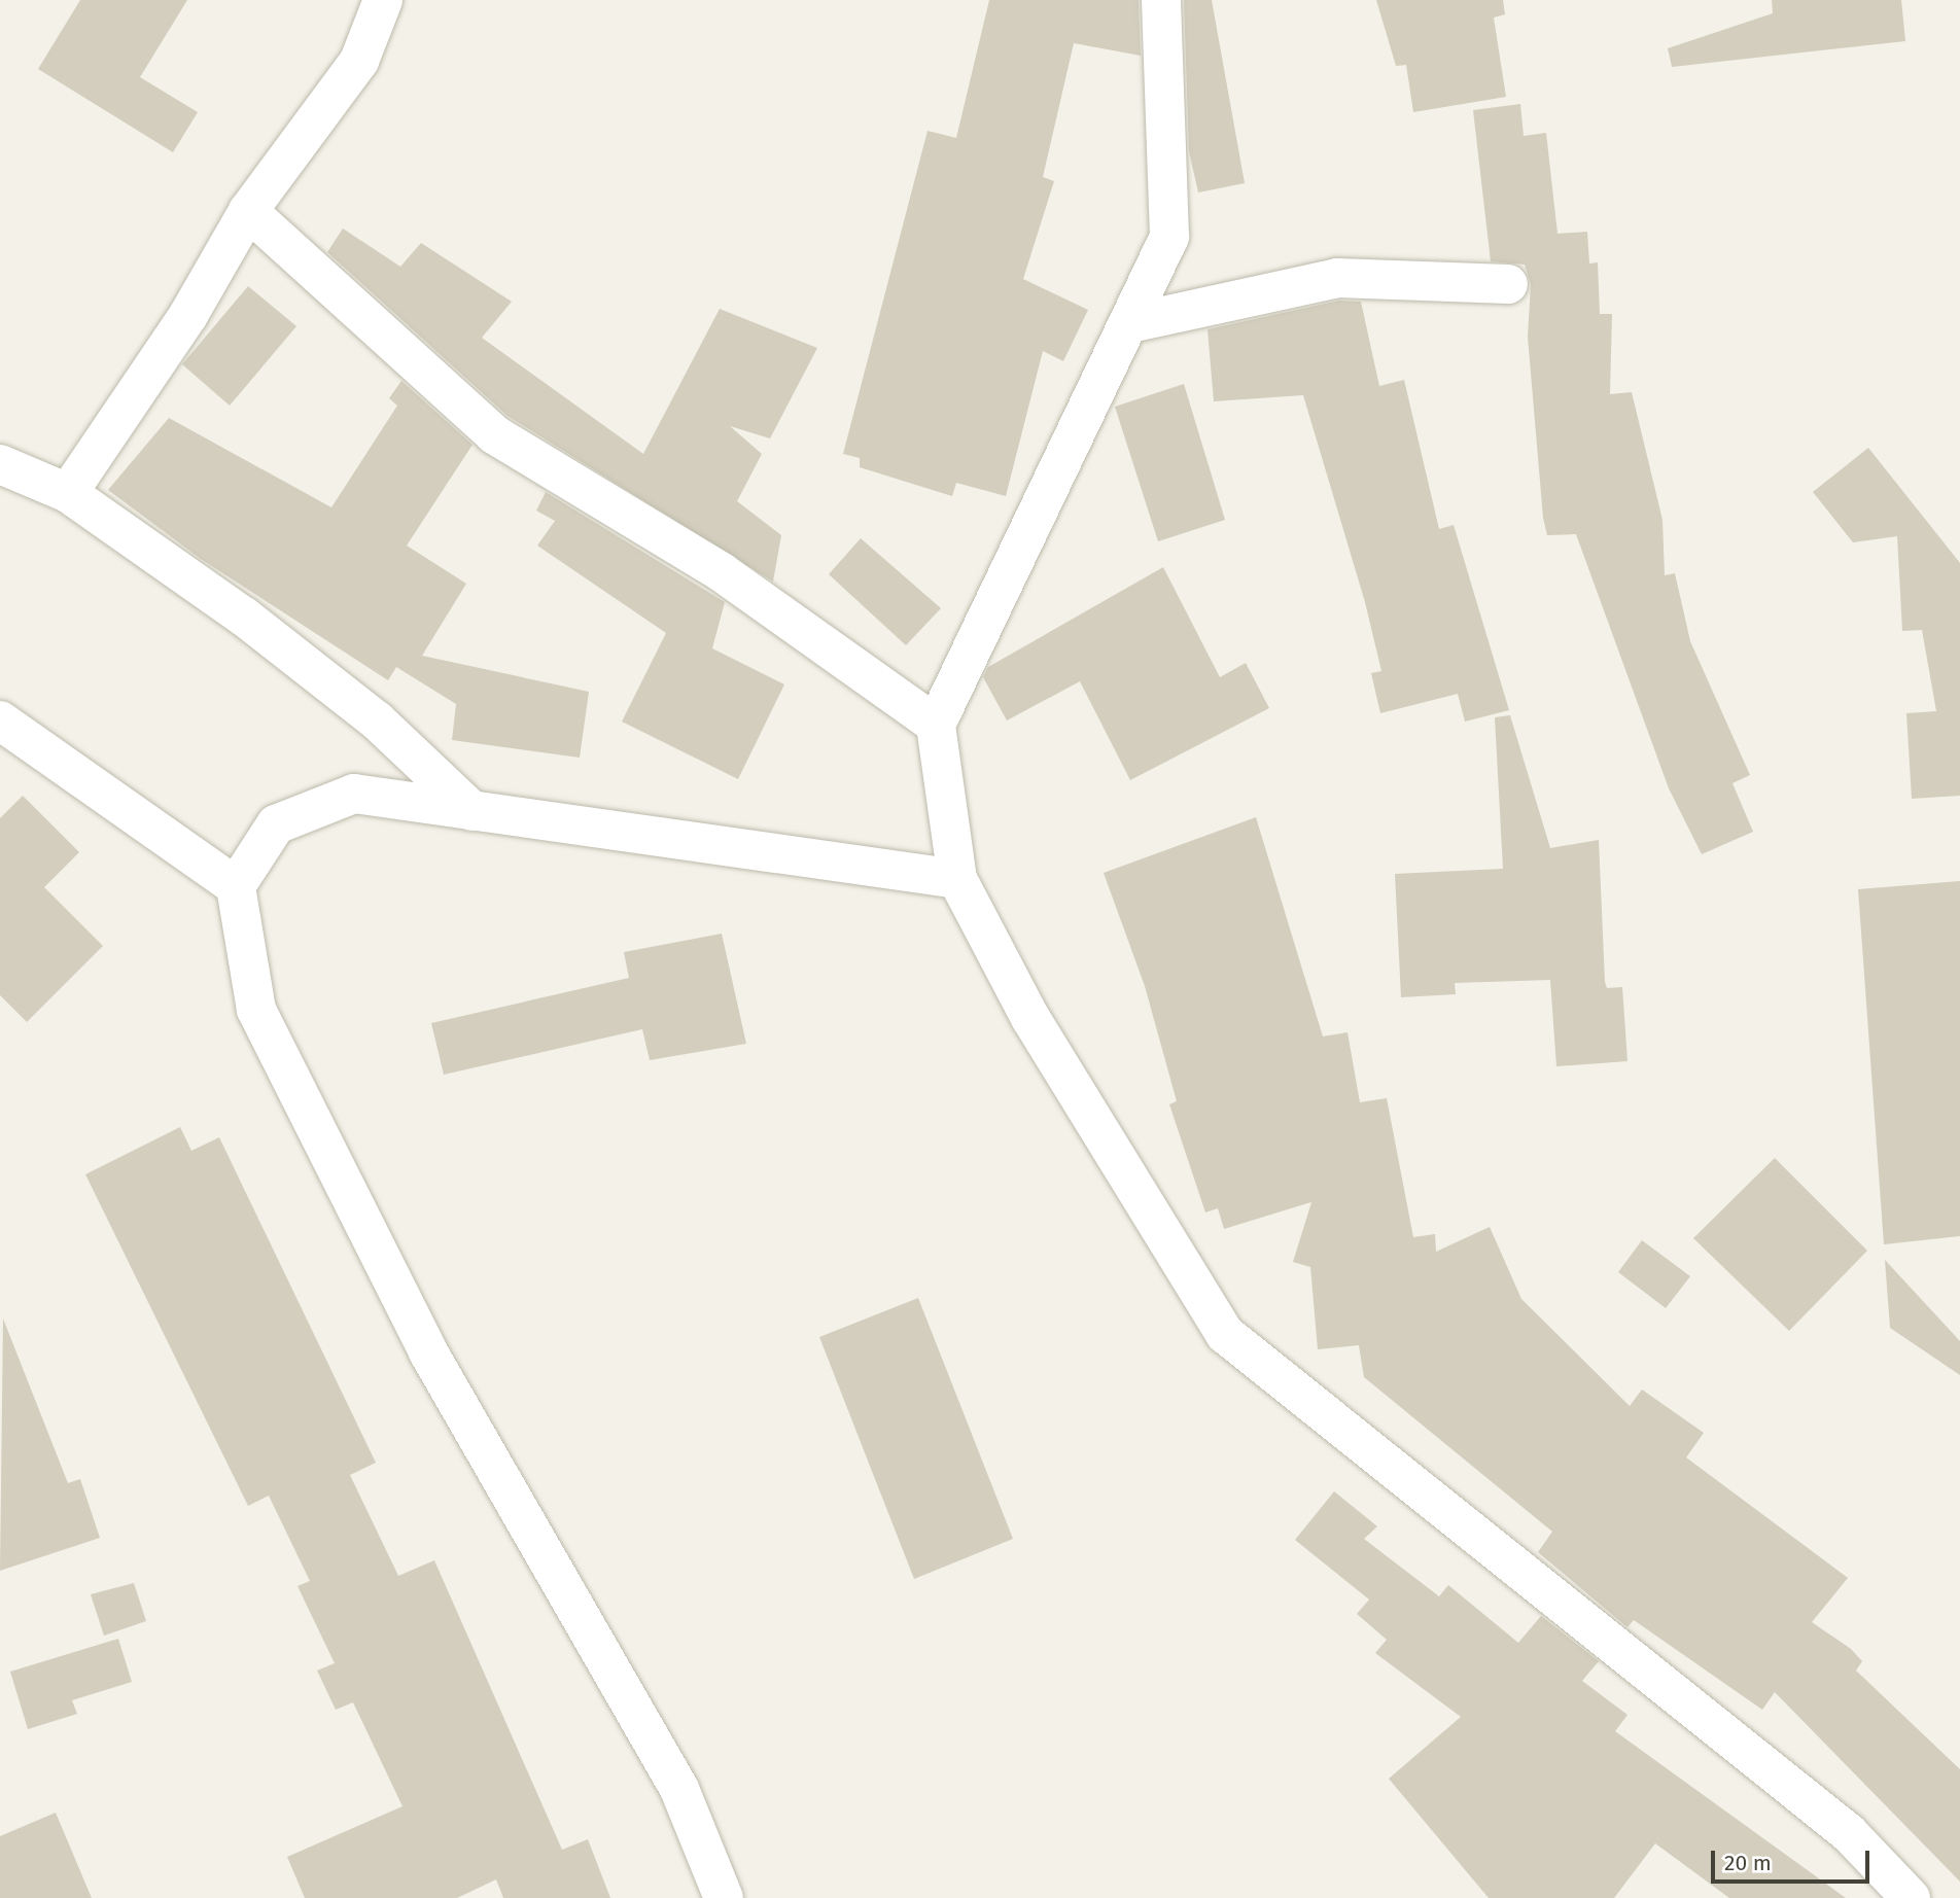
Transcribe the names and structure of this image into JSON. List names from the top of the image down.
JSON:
{
  "scale_bar": "20 m"
}
